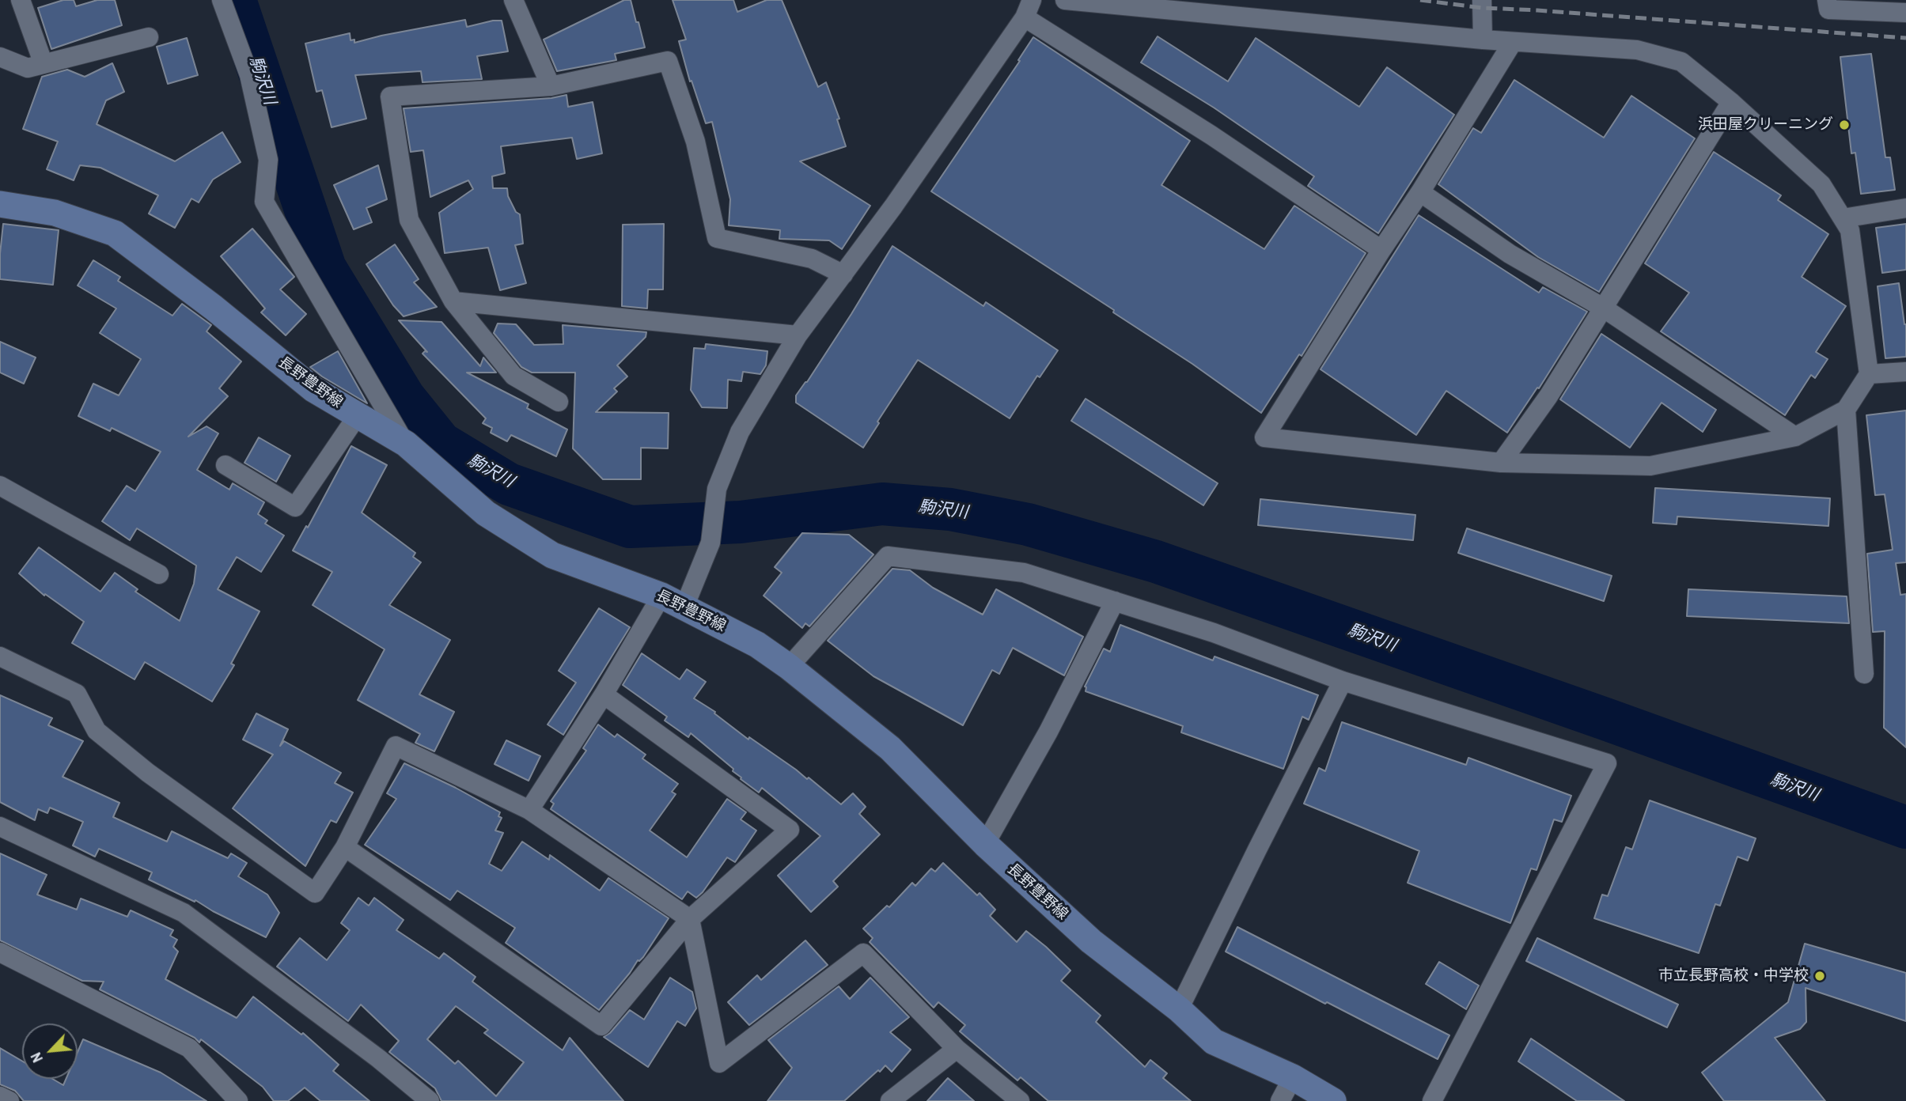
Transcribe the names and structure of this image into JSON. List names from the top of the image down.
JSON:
{
  "streets": {
    "main road": ["長野豊野線"]
  },
  "water": ["駒沢川"],
  "places": ["浜田屋クリーニング", "市立長野高校・中学校"],
  "north": "bottom left"
}
